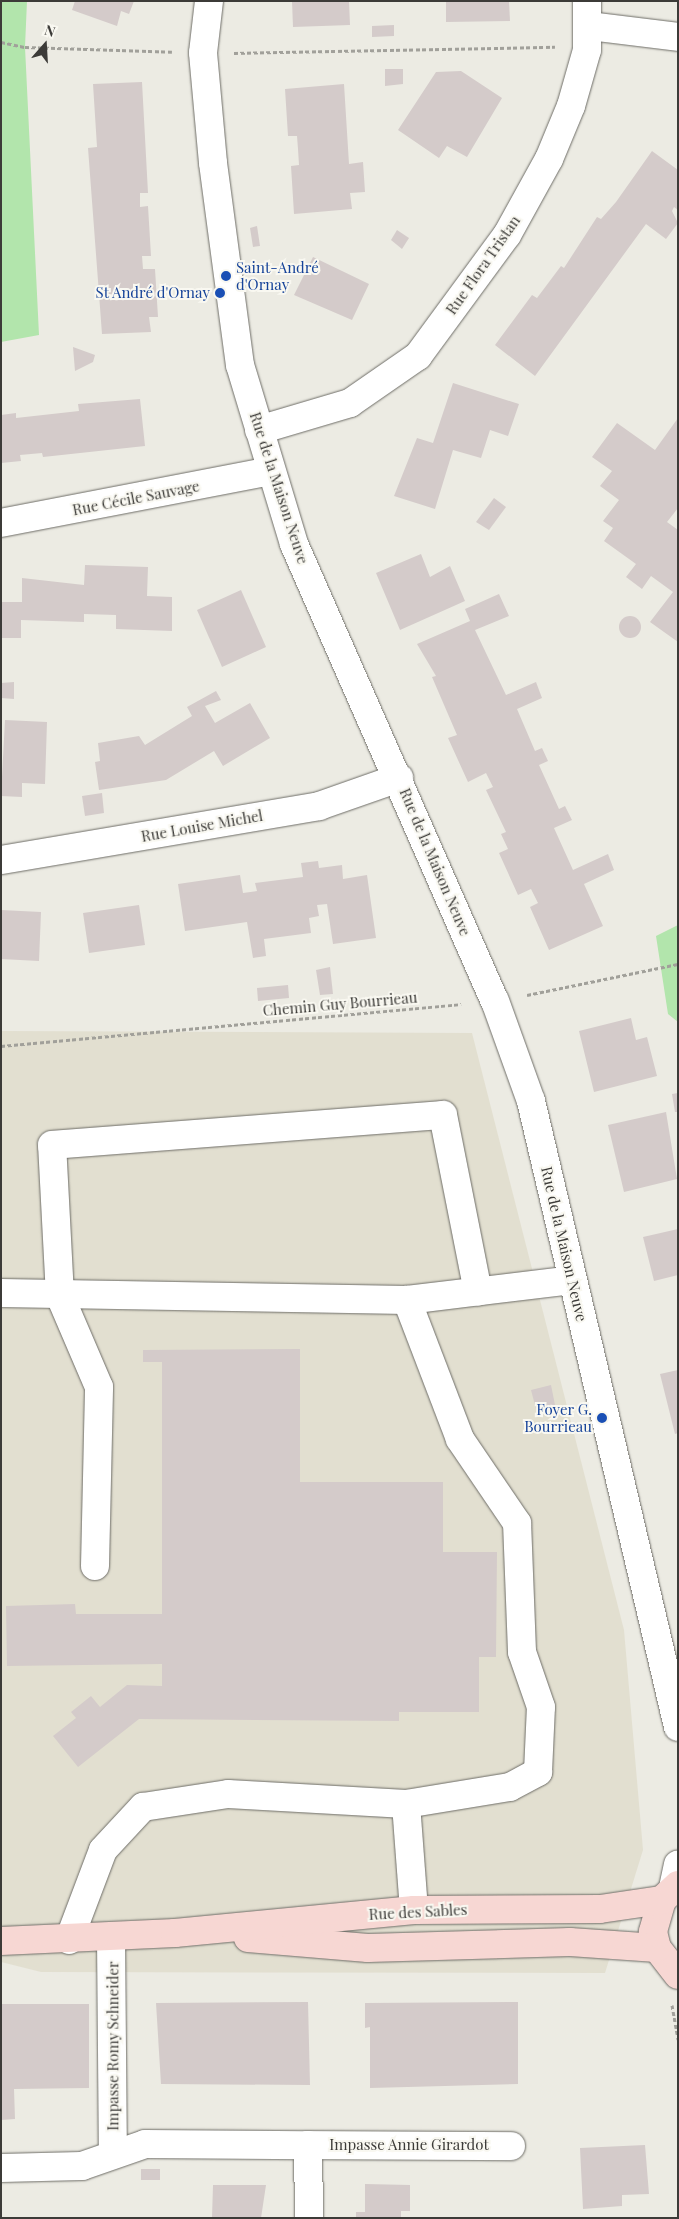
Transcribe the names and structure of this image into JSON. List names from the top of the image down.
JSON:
{
  "streets": {
    "main road": ["Rue des Sables"],
    "street": [
      "Rue Flora Tristan",
      "Rue de la Maison Neuve",
      "Rue Cécile Sauvage",
      "Rue Louise Michel",
      "Impasse Romy Schneider",
      "Impasse Annie Girardot"
    ],
    "path": ["Chemin Guy Bourrieau"]
  },
  "crossings": [
    ["Rue Flora Tristan", "Rue de la Maison Neuve"],
    ["Rue de la Maison Neuve", "Rue Cécile Sauvage"],
    ["Rue de la Maison Neuve", "Rue Louise Michel"],
    ["Rue de la Maison Neuve", "Chemin Guy Bourrieau"],
    ["Rue des Sables", "Impasse Romy Schneider"],
    ["Impasse Romy Schneider", "Impasse Annie Girardot"]
  ],
  "places": ["Saint-André d'Ornay", "St André d'Ornay", "Foyer G. Bourrieau"],
  "north": "top"
}
